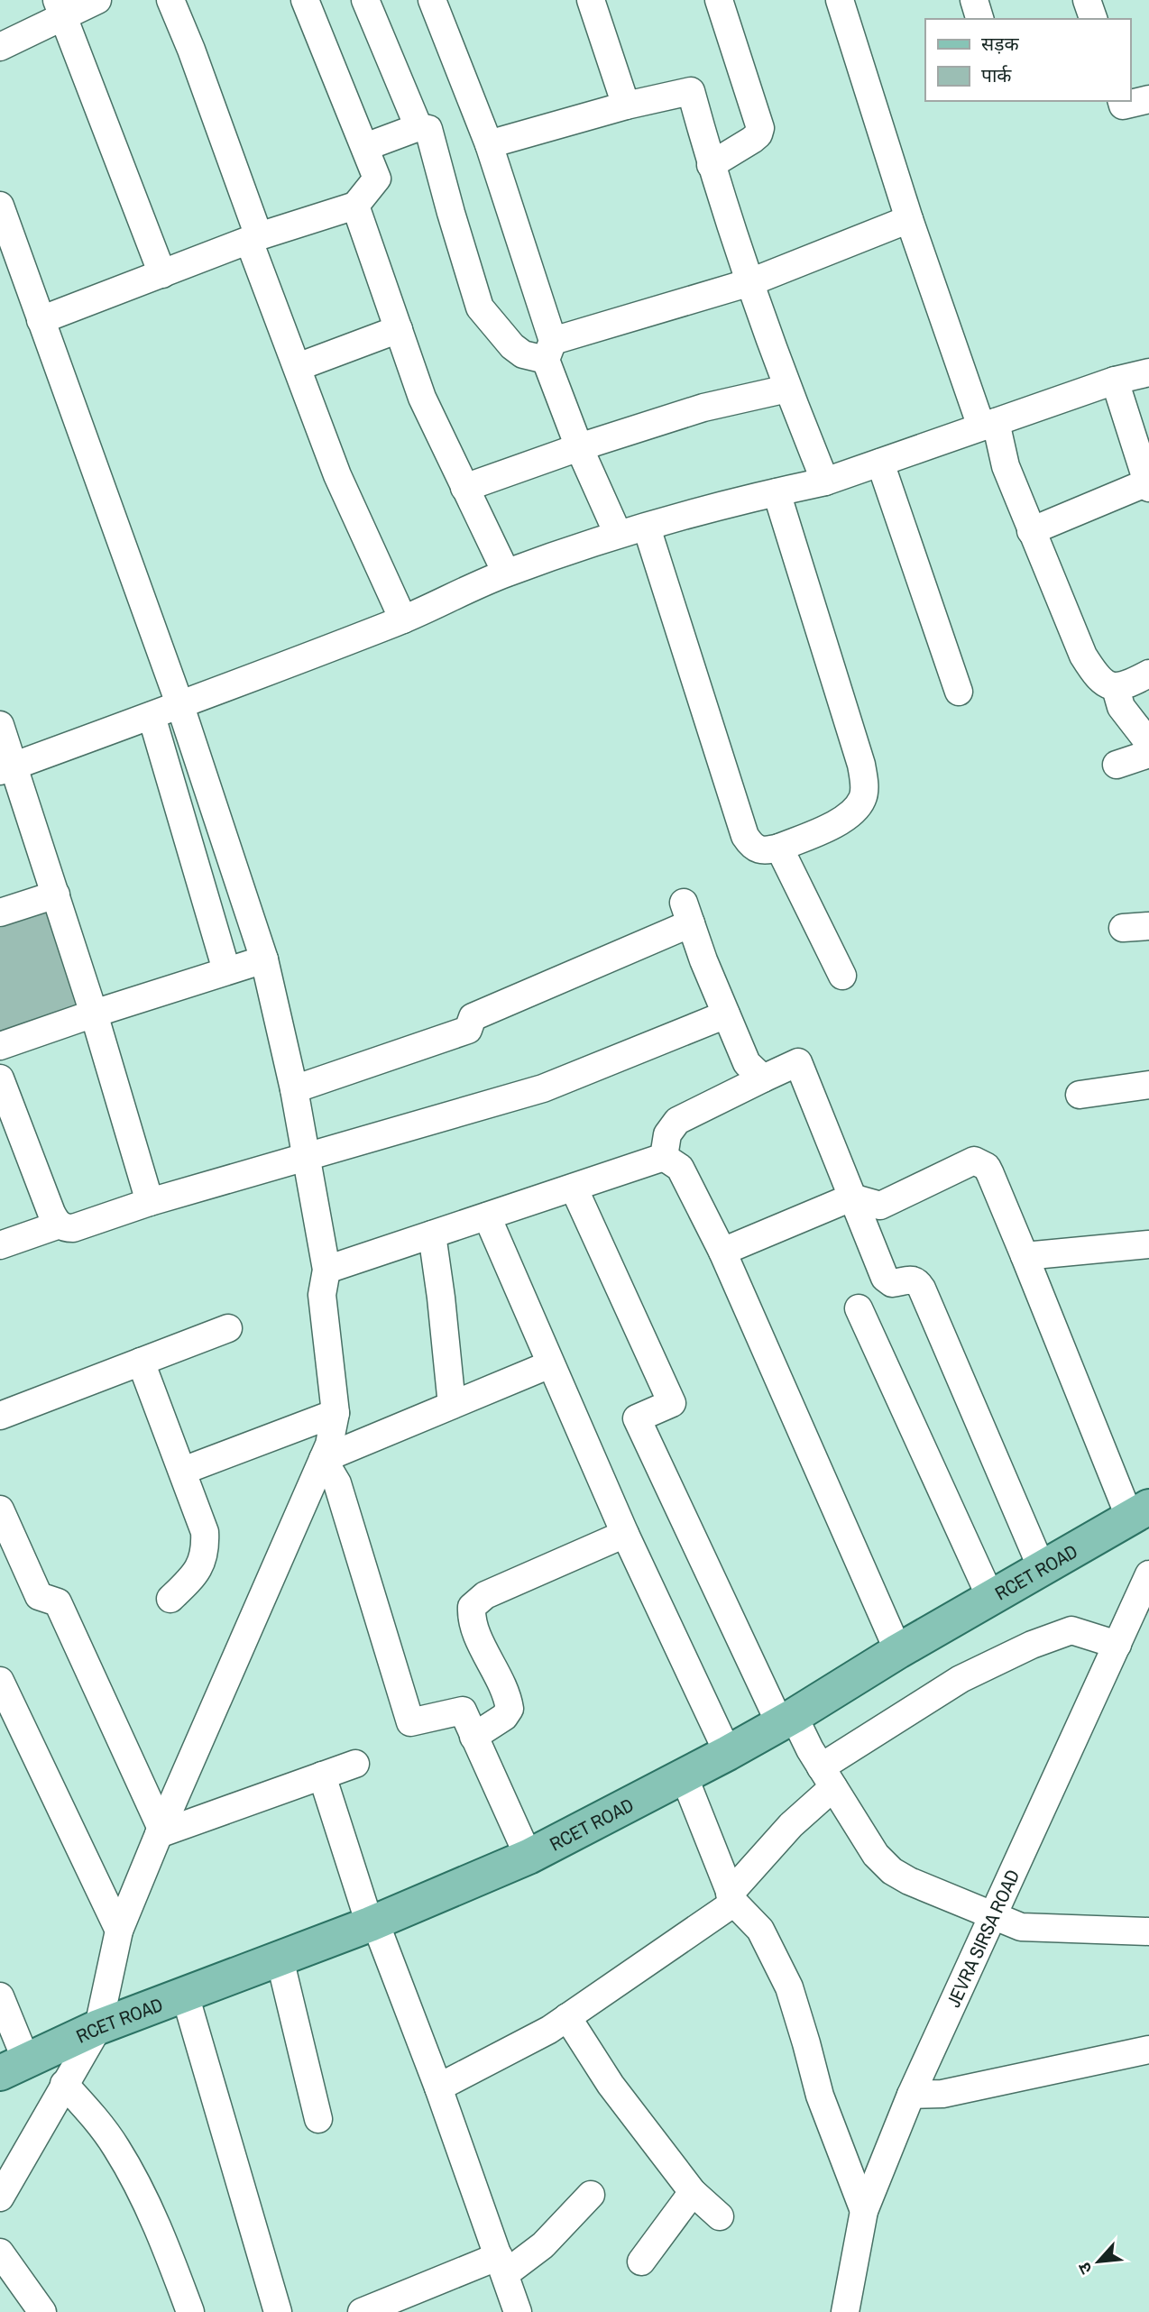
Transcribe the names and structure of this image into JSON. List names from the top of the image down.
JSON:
{
  "streets": {
    "main road": ["RCET ROAD"],
    "street": ["JEVRA SIRSA ROAD"]
  },
  "legend": ["सड़क", "पार्क"],
  "north": "bottom left"
}
